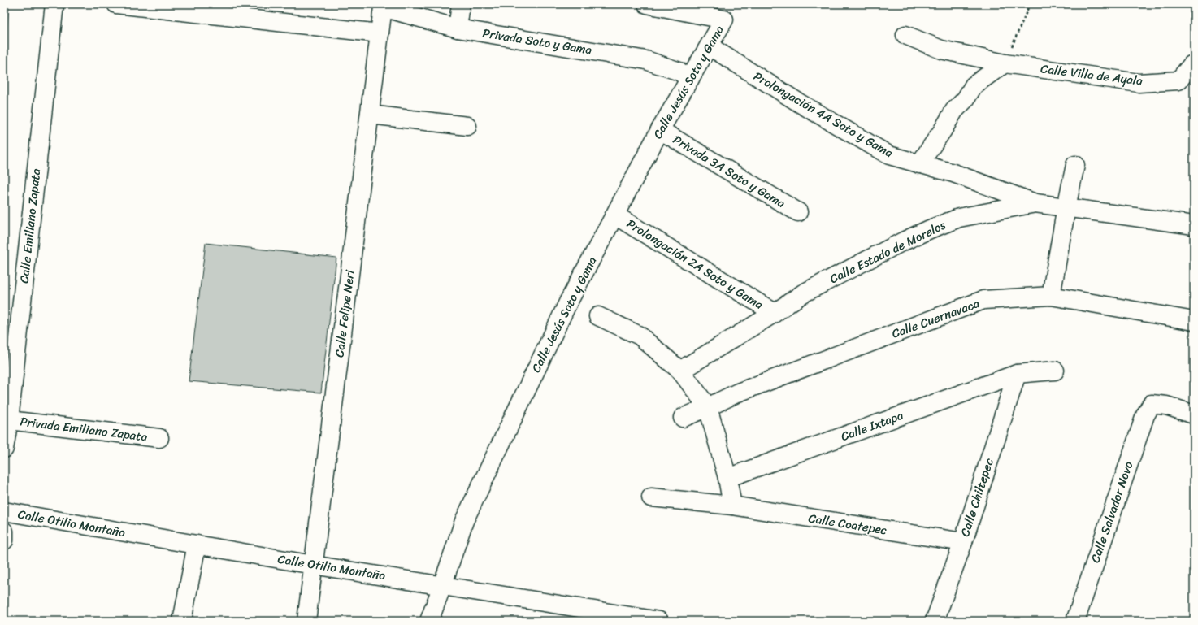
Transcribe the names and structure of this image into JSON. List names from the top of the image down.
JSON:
{
  "streets": {
    "street": [
      "Privada Soto y Gama",
      "Calle Villa de Ayala",
      "Calle Jesús Soto y Gama",
      "Prolongación 4A Soto y Gama",
      "Privada 3A Soto y Gama",
      "Calle Emiliano Zapata",
      "Calle Estado de Morelos",
      "Prolongación 2A Soto y Gama",
      "Calle Felipe Neri",
      "Calle Cuernavaca",
      "Calle Ixtapa",
      "Privada Emiliano Zapata",
      "Calle Chiltepec",
      "Calle Salvador Novo",
      "Calle Otilio Montaño",
      "Calle Coatepec"
    ]
  },
  "crossings": [
    ["Privada Soto y Gama", "Calle Jesús Soto y Gama"],
    ["Privada Soto y Gama", "Calle Felipe Neri"],
    ["Calle Jesús Soto y Gama", "Prolongación 4A Soto y Gama"],
    ["Calle Jesús Soto y Gama", "Privada 3A Soto y Gama"],
    ["Calle Jesús Soto y Gama", "Prolongación 2A Soto y Gama"],
    ["Calle Jesús Soto y Gama", "Calle Otilio Montaño"],
    ["Prolongación 4A Soto y Gama", "Calle Estado de Morelos"],
    ["Calle Emiliano Zapata", "Privada Emiliano Zapata"],
    ["Calle Estado de Morelos", "Prolongación 2A Soto y Gama"],
    ["Calle Felipe Neri", "Calle Otilio Montaño"],
    ["Calle Ixtapa", "Calle Chiltepec"],
    ["Calle Chiltepec", "Calle Coatepec"]
  ]
}
